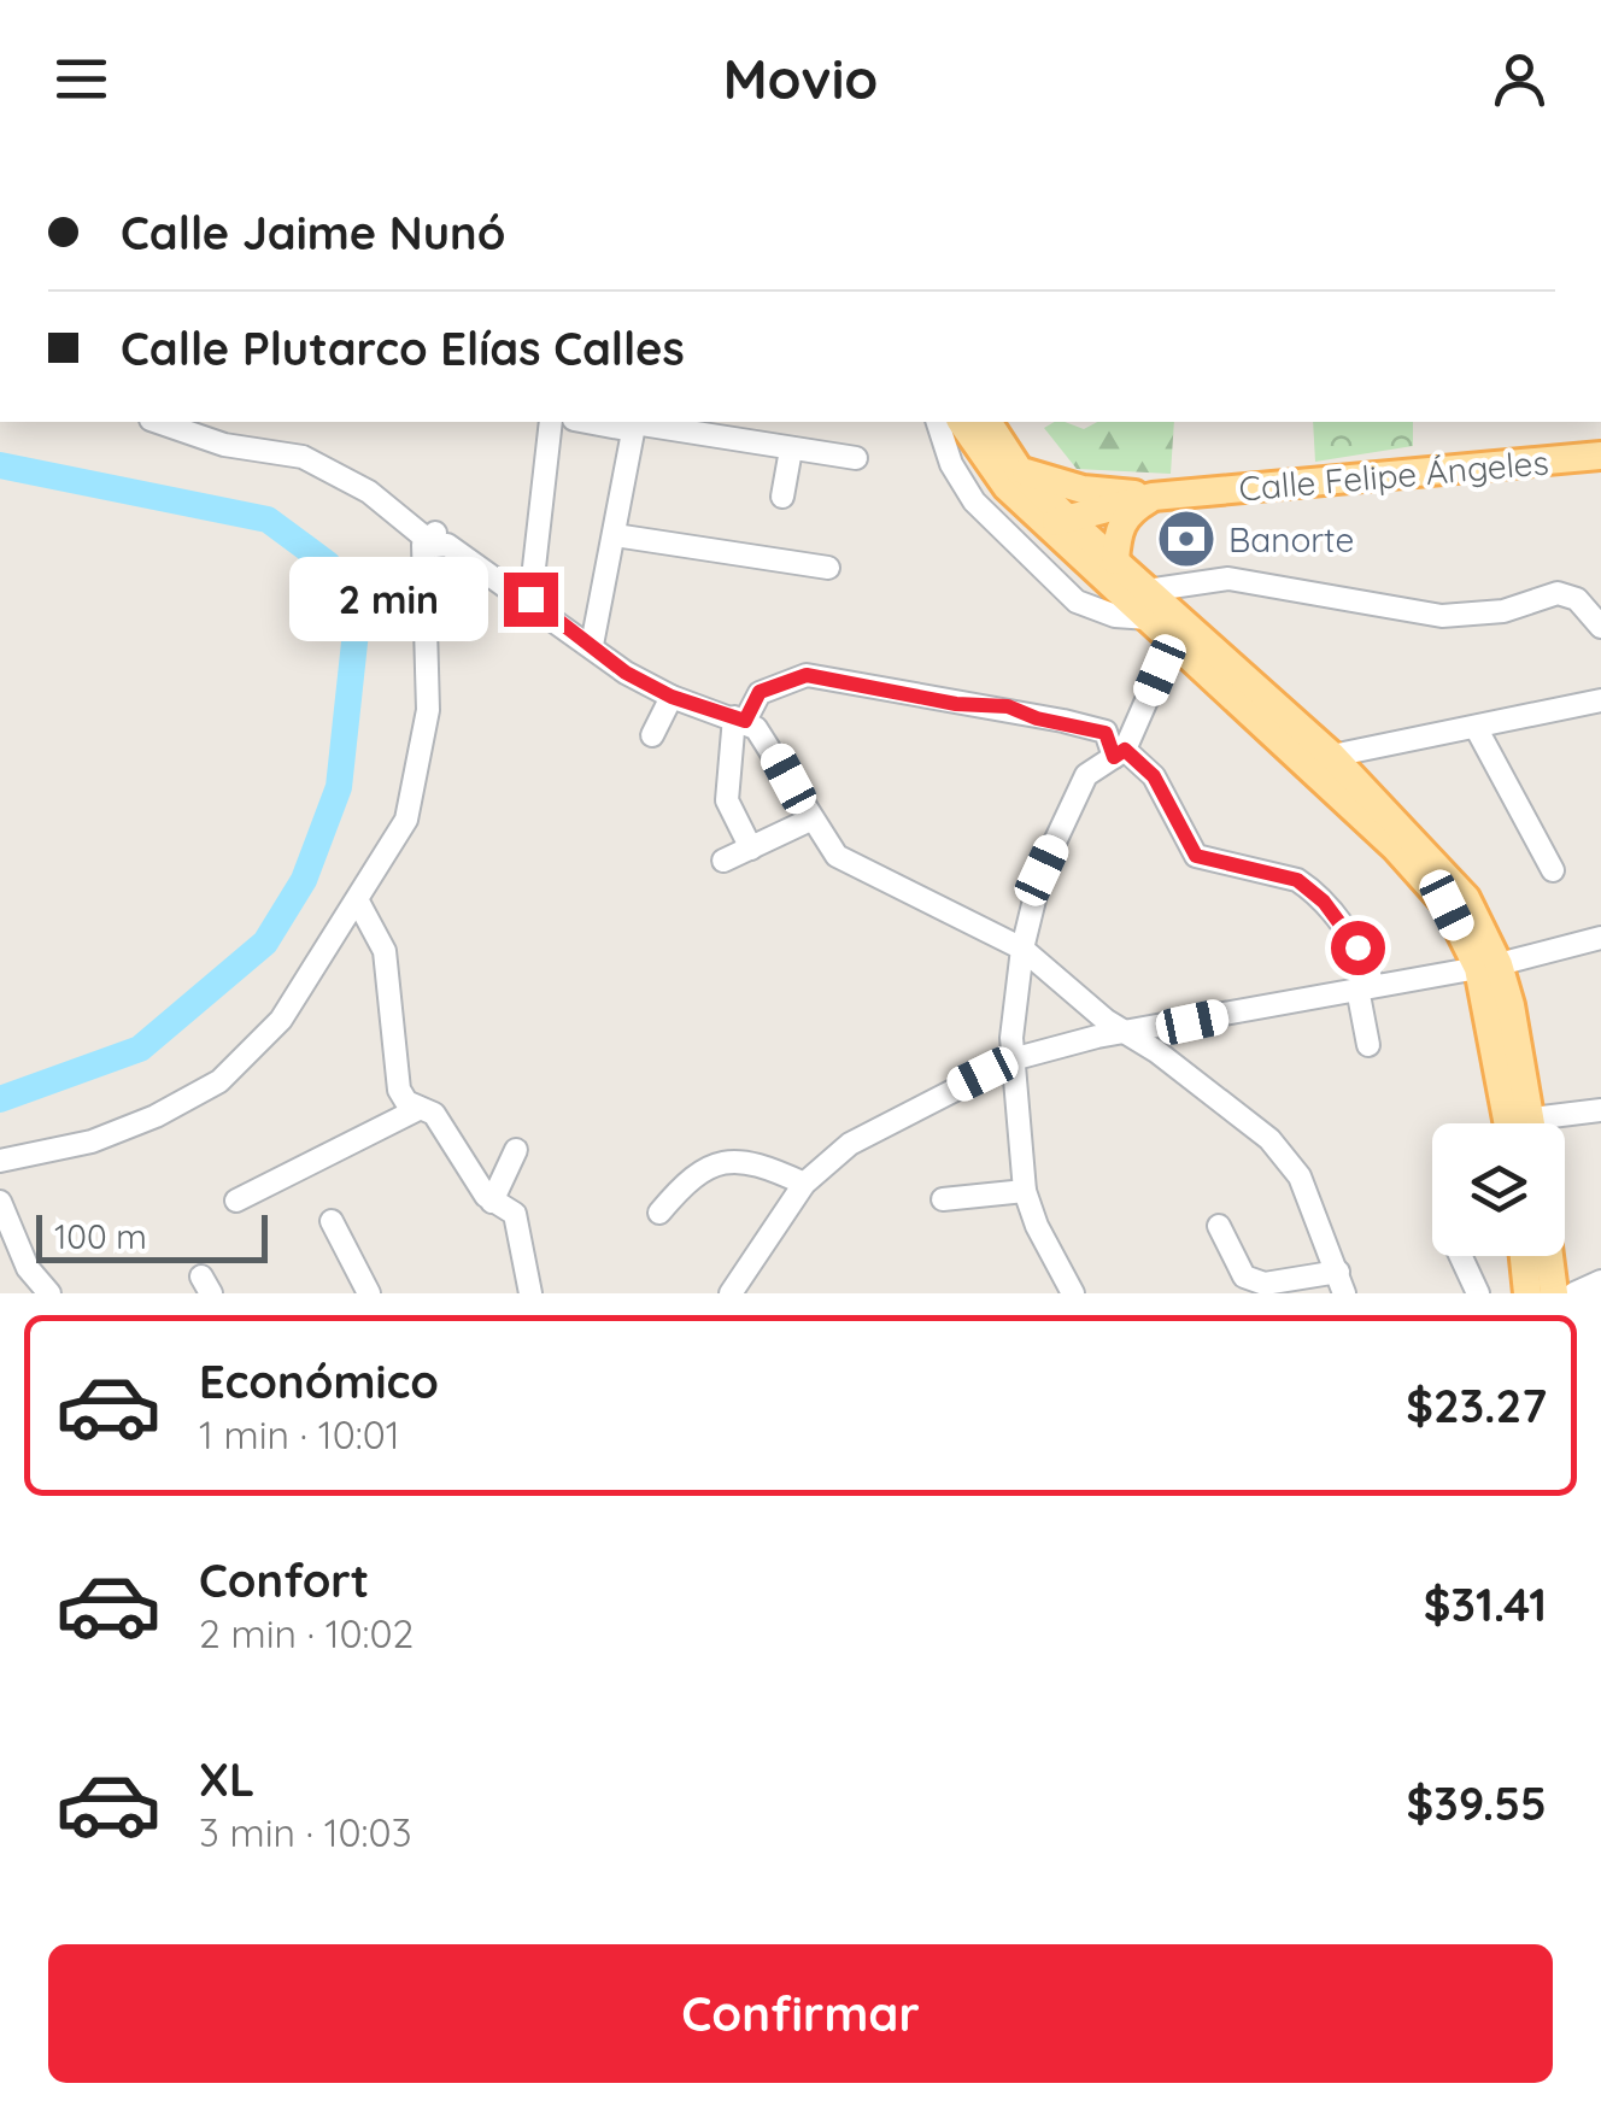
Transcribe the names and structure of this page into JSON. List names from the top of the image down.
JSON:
{
  "streets": {
    "main road": ["Calle Felipe Ángeles"]
  },
  "places": {
    "bank": ["Banorte"]
  },
  "scale_bar": "100 m",
  "page": {
    "header": "Movio",
    "banner": ["Calle Jaime Nunó", "Calle Plutarco Elías Calles"],
    "bubble": "2 min",
    "scale": "100 m",
    "list": [
      {
        "name": "Económico",
        "note": "1 min · 10:01",
        "value": "$23.27"
      },
      {
        "name": "Confort",
        "note": "2 min · 10:02",
        "value": "$31.41"
      },
      {
        "name": "XL",
        "note": "3 min · 10:03",
        "value": "$39.55"
      }
    ],
    "buttons": "Confirmar"
  }
}
